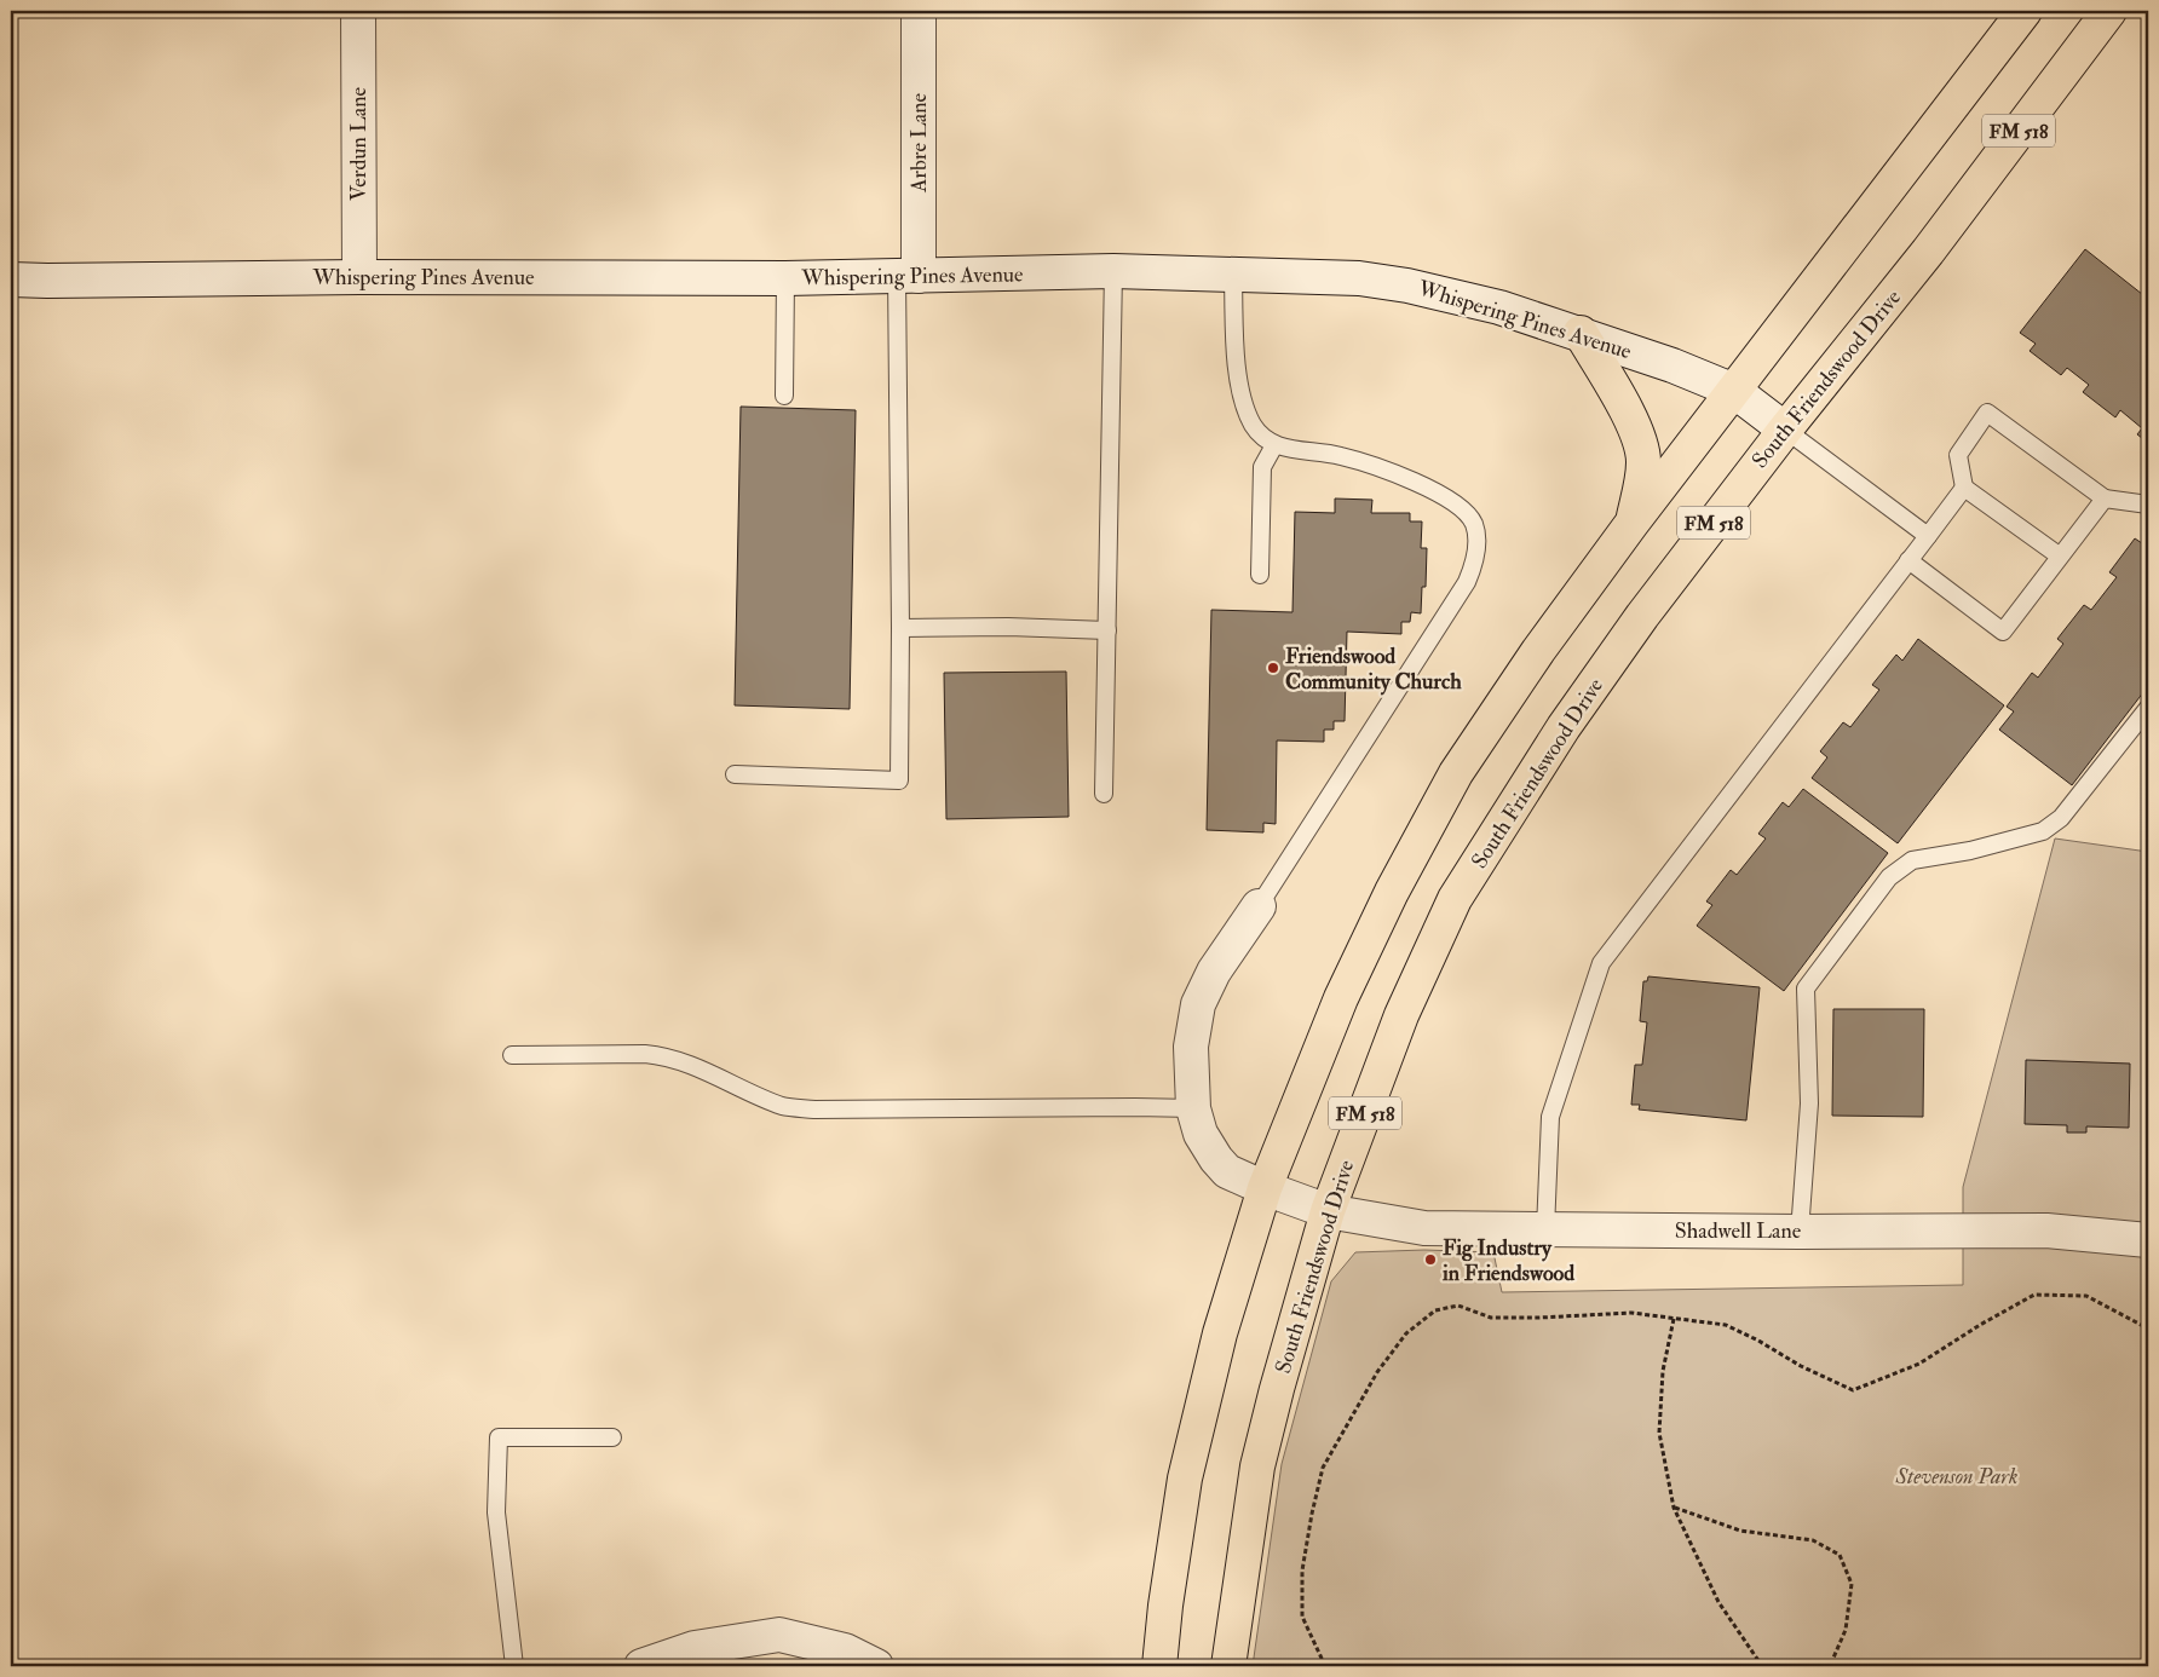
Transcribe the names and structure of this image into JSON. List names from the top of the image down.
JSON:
{
  "streets": {
    "main road": ["FM 518", "South Friendswood Drive"],
    "street": [
      "Arbre Lane",
      "Verdun Lane",
      "Whispering Pines Avenue",
      "Shadwell Lane"
    ]
  },
  "crossings": [
    ["FM 518", "Whispering Pines Avenue"],
    ["FM 518", "Shadwell Lane"],
    ["Arbre Lane", "Whispering Pines Avenue"],
    ["Verdun Lane", "Whispering Pines Avenue"],
    ["Whispering Pines Avenue", "South Friendswood Drive"],
    ["South Friendswood Drive", "Shadwell Lane"]
  ],
  "parks": ["Stevenson Park"],
  "places": ["Friendswood Community Church", "Fig Industry in Friendswood"]
}
